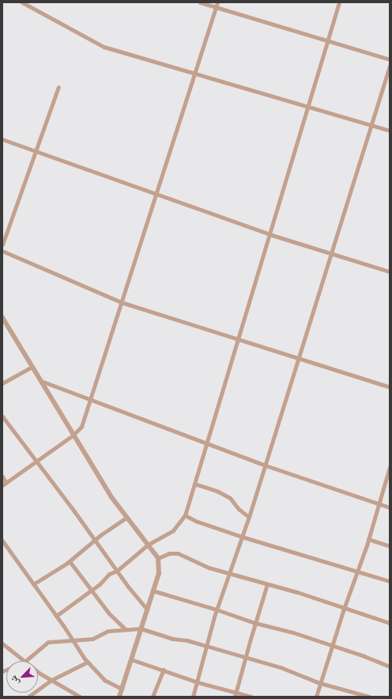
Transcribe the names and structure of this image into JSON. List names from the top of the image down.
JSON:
{
  "north": "bottom left"
}
